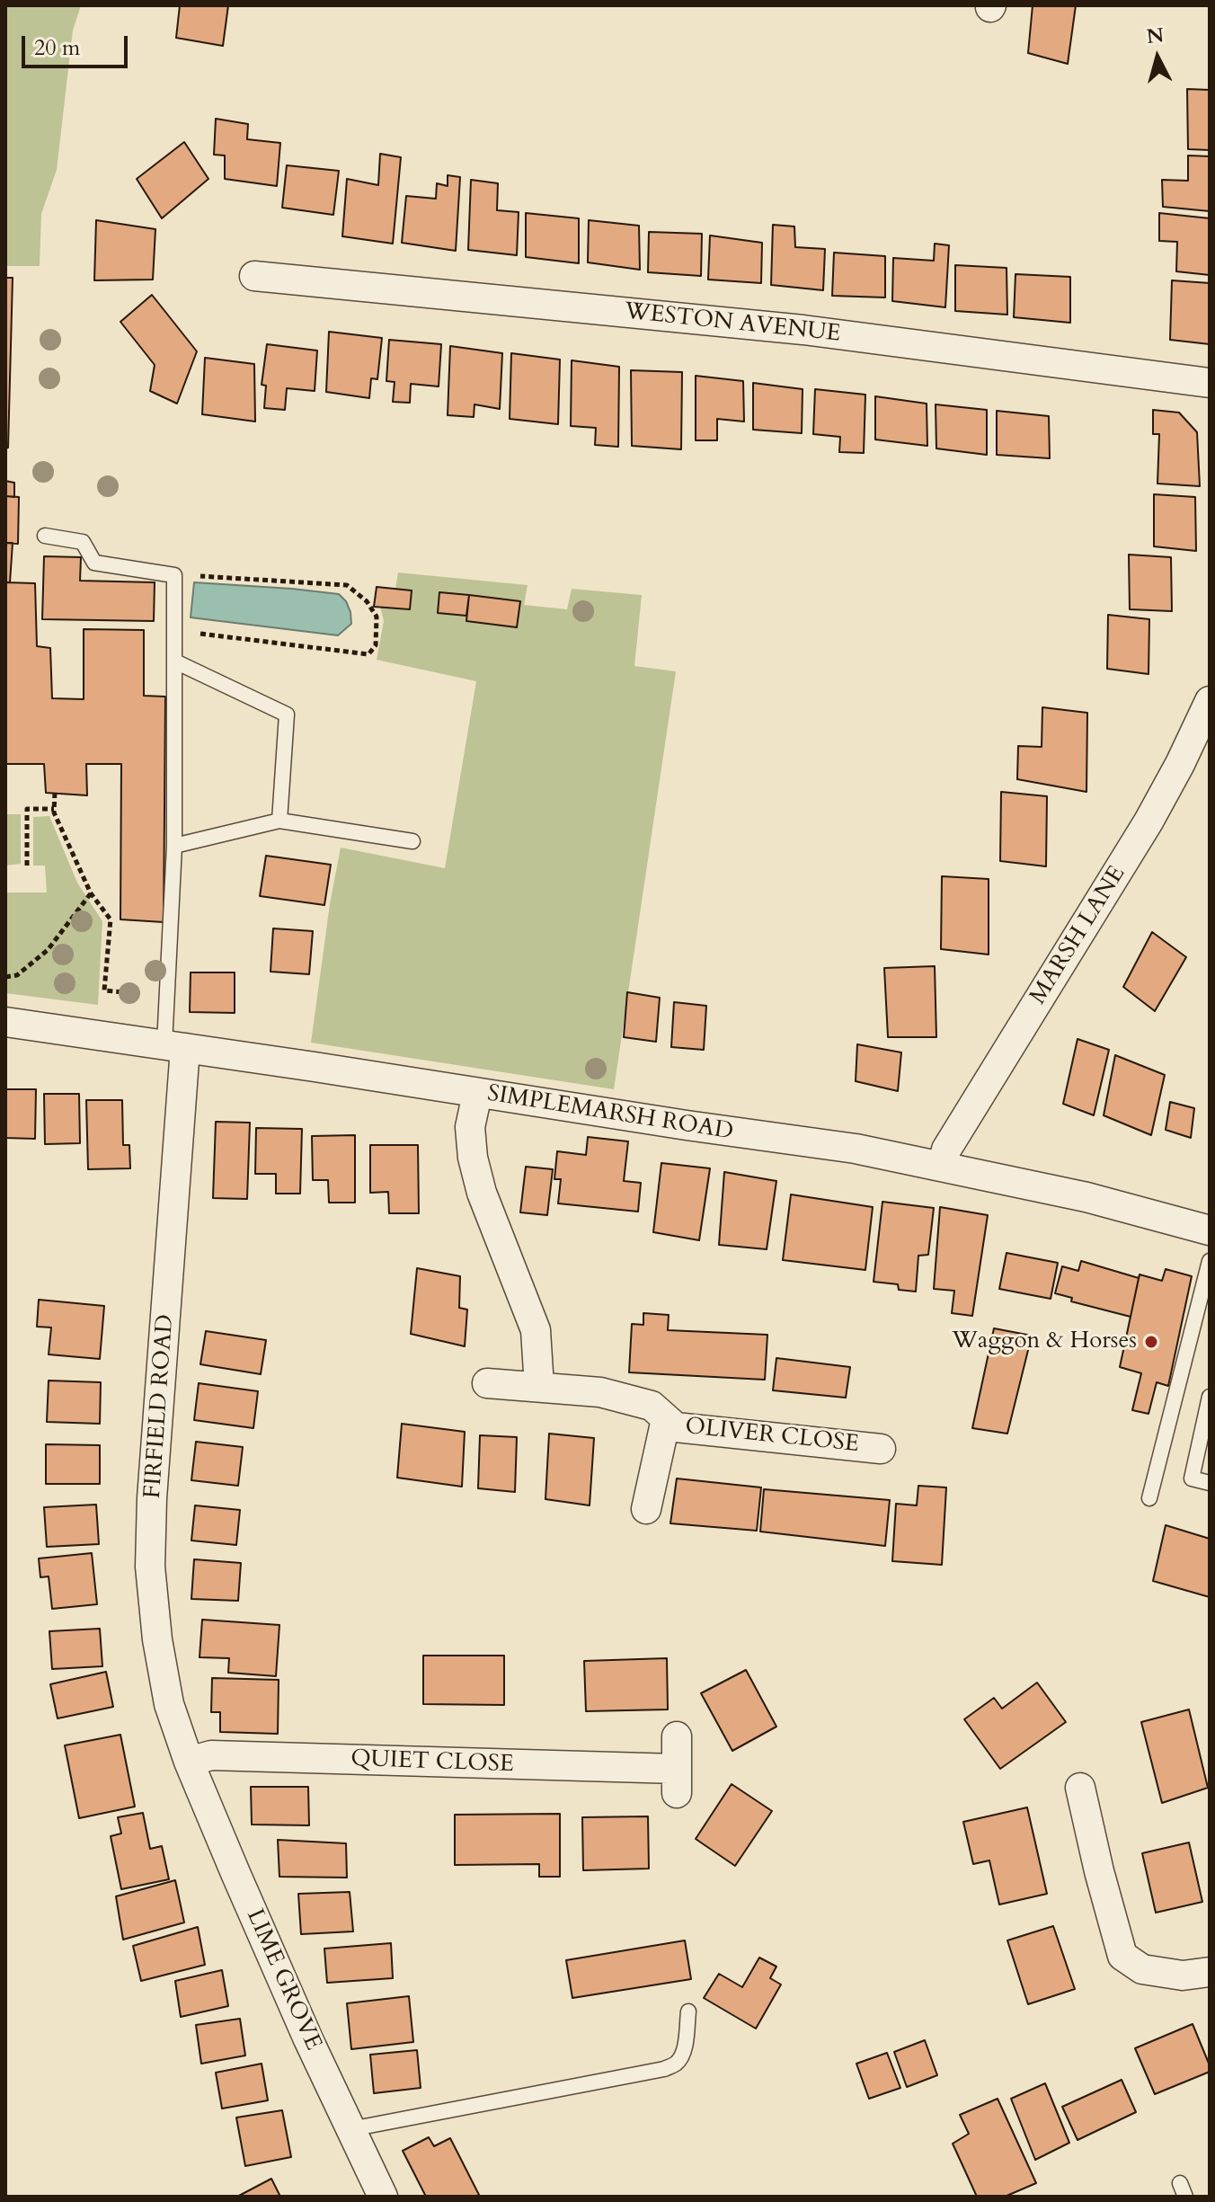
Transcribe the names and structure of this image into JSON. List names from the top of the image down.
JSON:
{
  "streets": {
    "street": [
      "WESTON AVENUE",
      "MARSH LANE",
      "SIMPLEMARSH ROAD",
      "FIRFIELD ROAD",
      "OLIVER CLOSE",
      "QUIET CLOSE",
      "LIME GROVE"
    ]
  },
  "crossings": [
    ["MARSH LANE", "SIMPLEMARSH ROAD"],
    ["SIMPLEMARSH ROAD", "FIRFIELD ROAD"],
    ["FIRFIELD ROAD", "QUIET CLOSE"],
    ["FIRFIELD ROAD", "LIME GROVE"],
    ["QUIET CLOSE", "LIME GROVE"]
  ],
  "places": ["Waggon & Horses"],
  "scale_bar": "20 m",
  "north": "top"
}
